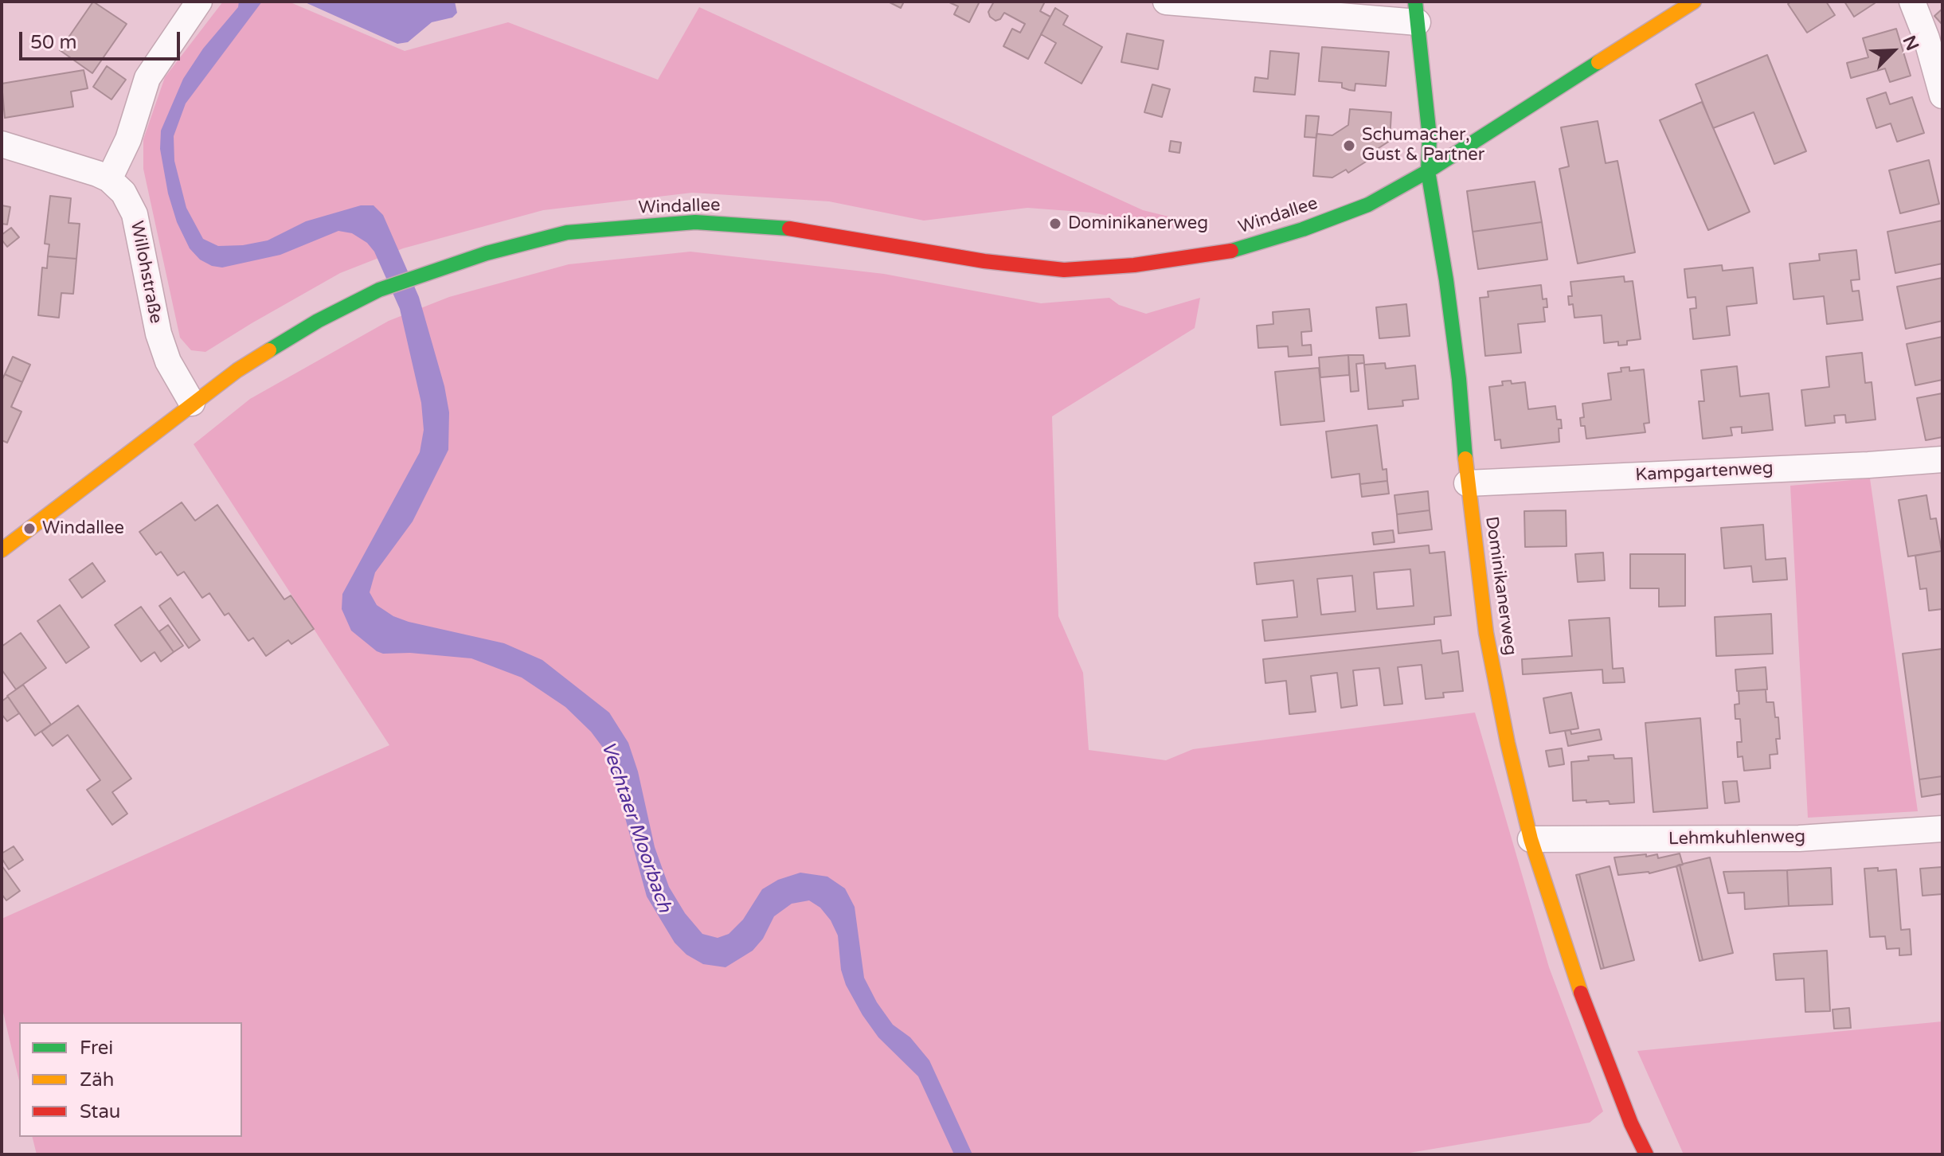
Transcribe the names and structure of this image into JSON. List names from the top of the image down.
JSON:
{
  "streets": {
    "main road": ["Windallee", "Dominikanerweg"],
    "street": ["Willohstraße", "Kampgartenweg", "Lehmkuhlenweg"]
  },
  "crossings": [
    ["Windallee", "Willohstraße"],
    ["Windallee", "Dominikanerweg"],
    ["Kampgartenweg", "Dominikanerweg"],
    ["Dominikanerweg", "Lehmkuhlenweg"]
  ],
  "water": ["Vechtaer Moorbach"],
  "places": ["Schumacher, Gust & Partner", "Dominikanerweg", "Windallee"],
  "legend": ["Frei", "Zäh", "Stau"],
  "scale_bar": "50 m",
  "north": "top right"
}
